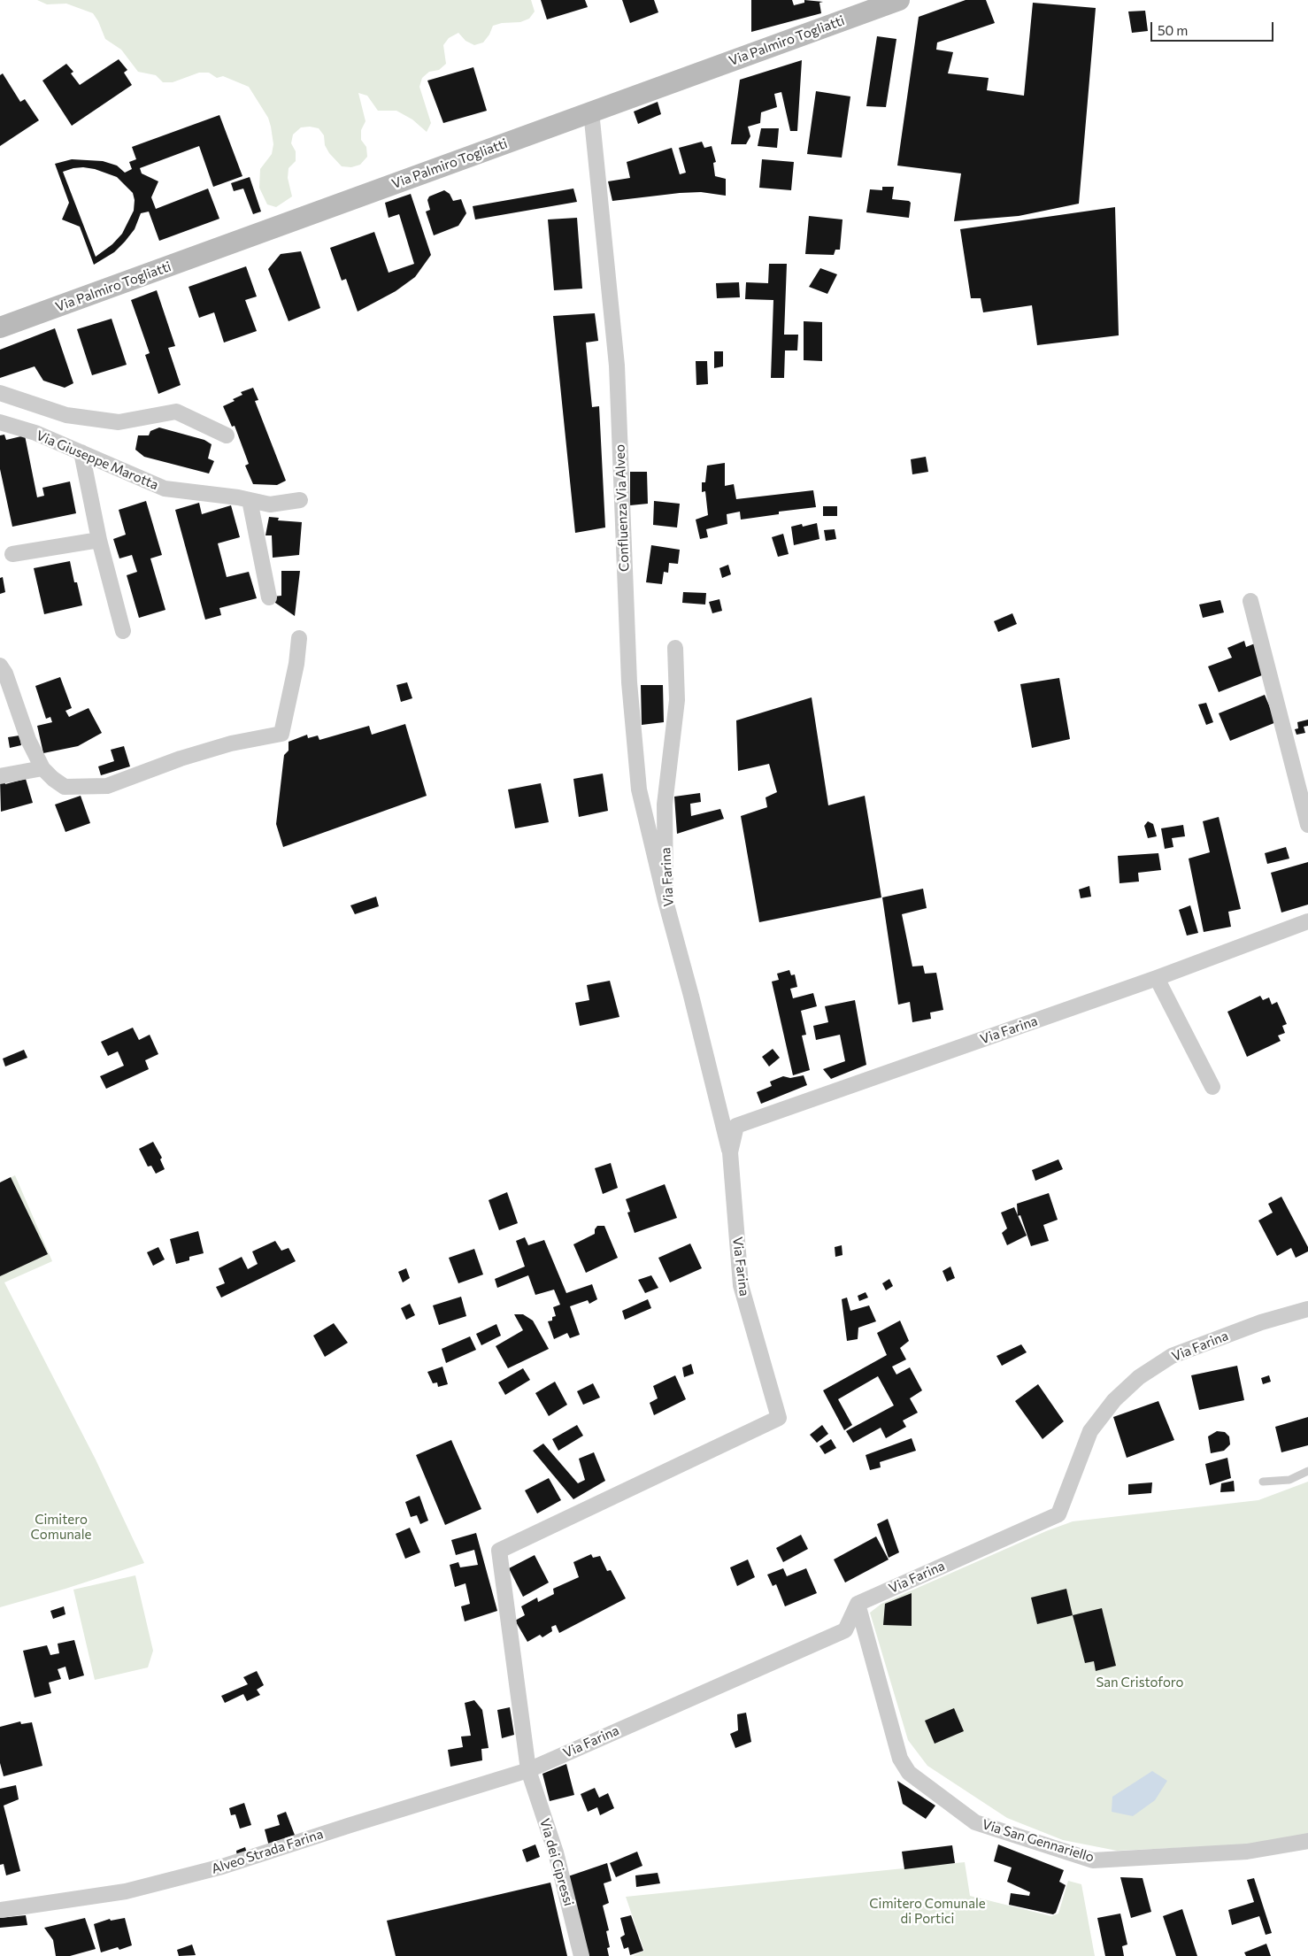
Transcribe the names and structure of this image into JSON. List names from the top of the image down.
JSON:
{
  "streets": {
    "street": [
      "Via Palmiro Togliatti",
      "Via Giuseppe Marotta",
      "Confluenza Via Alveo",
      "Via Farina",
      "Via San Gennariello",
      "Alveo Strada Farina",
      "Via dei Cipressi"
    ]
  },
  "crossings": [
    ["Via Palmiro Togliatti", "Confluenza Via Alveo"],
    ["Confluenza Via Alveo", "Via Farina"],
    ["Via Farina", "Via San Gennariello"],
    ["Via Farina", "Alveo Strada Farina"],
    ["Via Farina", "Via dei Cipressi"],
    ["Alveo Strada Farina", "Via dei Cipressi"]
  ],
  "parks": ["Cimitero Comunale", "San Cristoforo", "Cimitero Comunale di Portici"],
  "scale_bar": "50 m"
}
